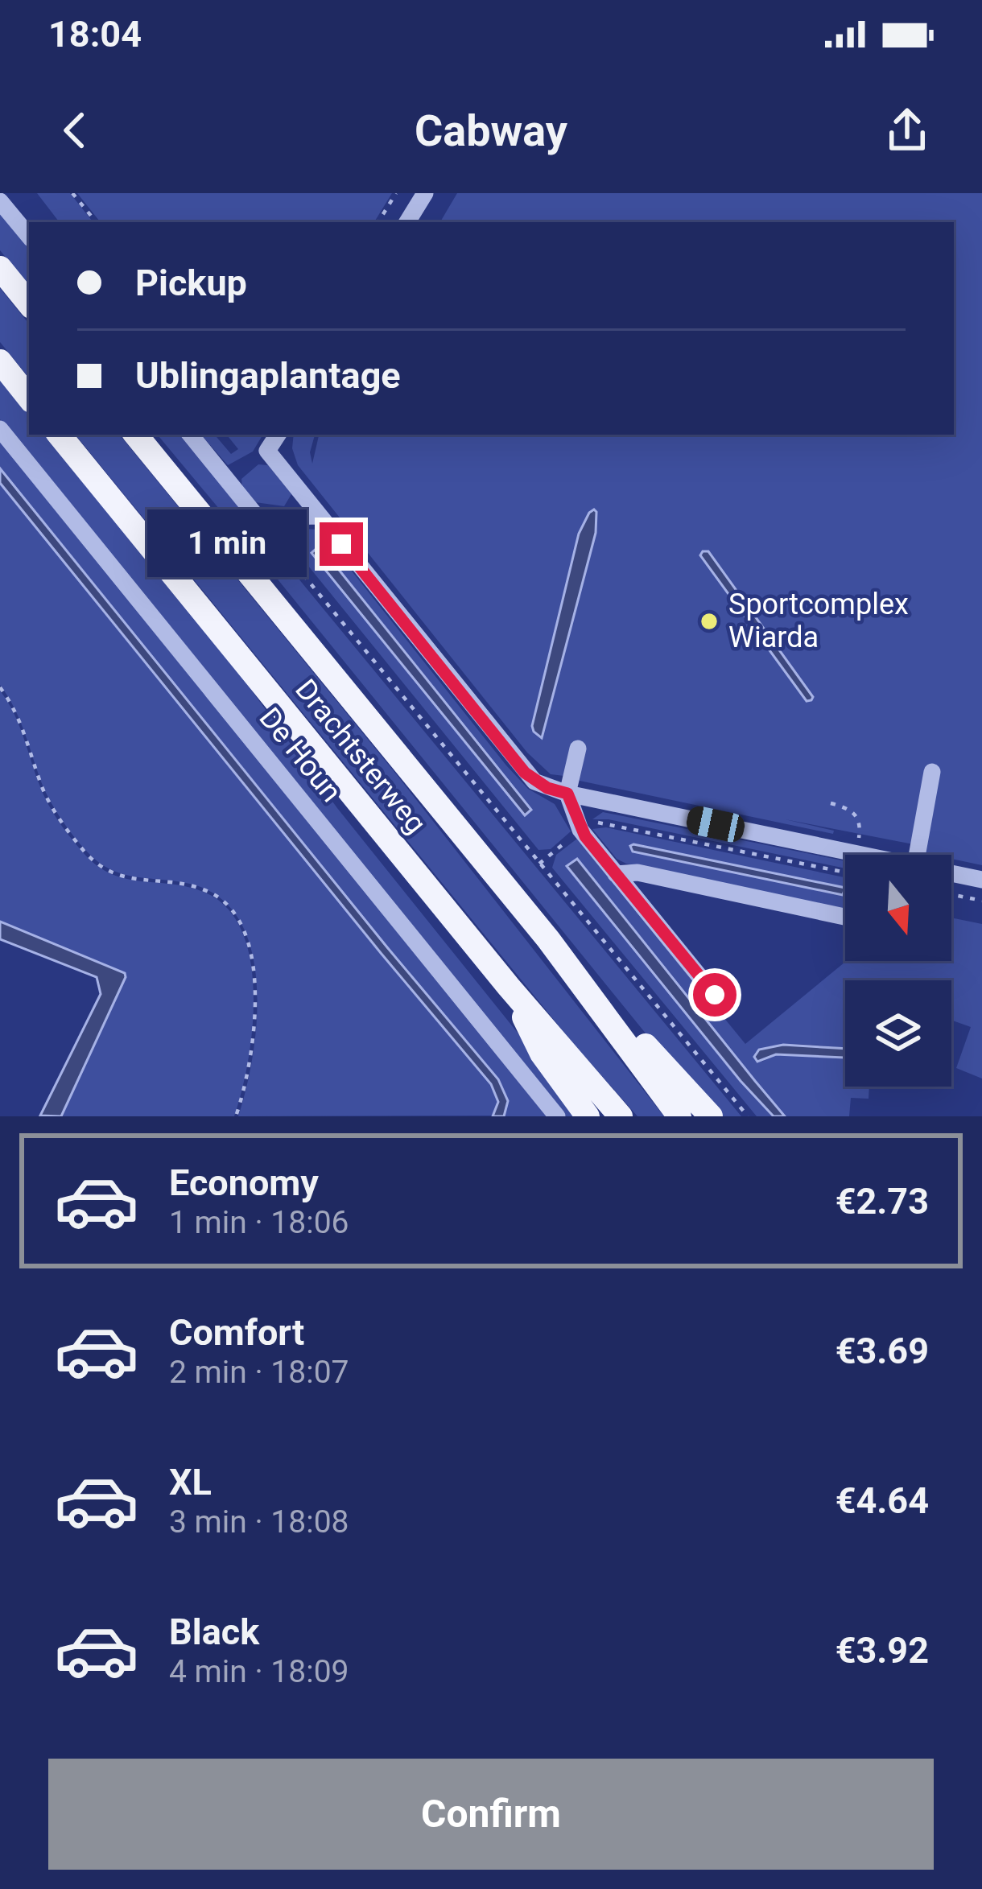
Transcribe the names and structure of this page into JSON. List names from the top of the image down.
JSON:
{
  "streets": {
    "main road": ["Drachtsterweg"],
    "street": ["De Houn"]
  },
  "places": ["Sportcomplex Wiarda"],
  "north": "bottom",
  "page": {
    "status": "18:04",
    "header": "Cabway",
    "banner": ["Pickup", "Ublingaplantage"],
    "bubble": "1 min",
    "list": [
      {
        "name": "Economy",
        "note": "1 min · 18:06",
        "value": "€2.73"
      },
      {
        "name": "Comfort",
        "note": "2 min · 18:07",
        "value": "€3.69"
      },
      {
        "name": "XL",
        "note": "3 min · 18:08",
        "value": "€4.64"
      },
      {
        "name": "Black",
        "note": "4 min · 18:09",
        "value": "€3.92"
      }
    ],
    "buttons": "Confirm"
  }
}
